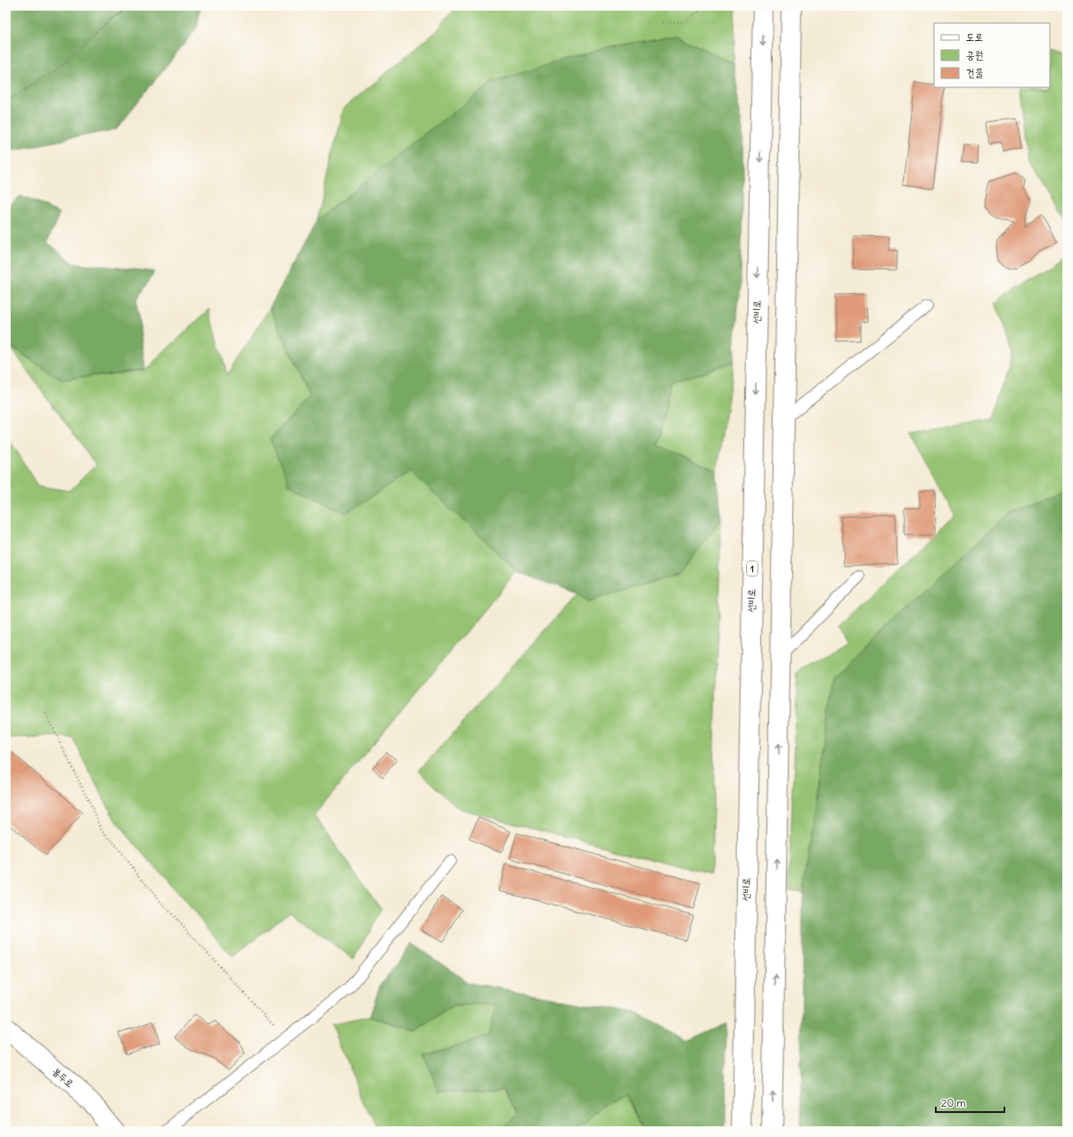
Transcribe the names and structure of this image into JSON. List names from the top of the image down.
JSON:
{
  "streets": {
    "main road": ["선비로", "1", "봉두로"]
  },
  "legend": ["도로", "공원", "건물"],
  "scale_bar": "20 m"
}
